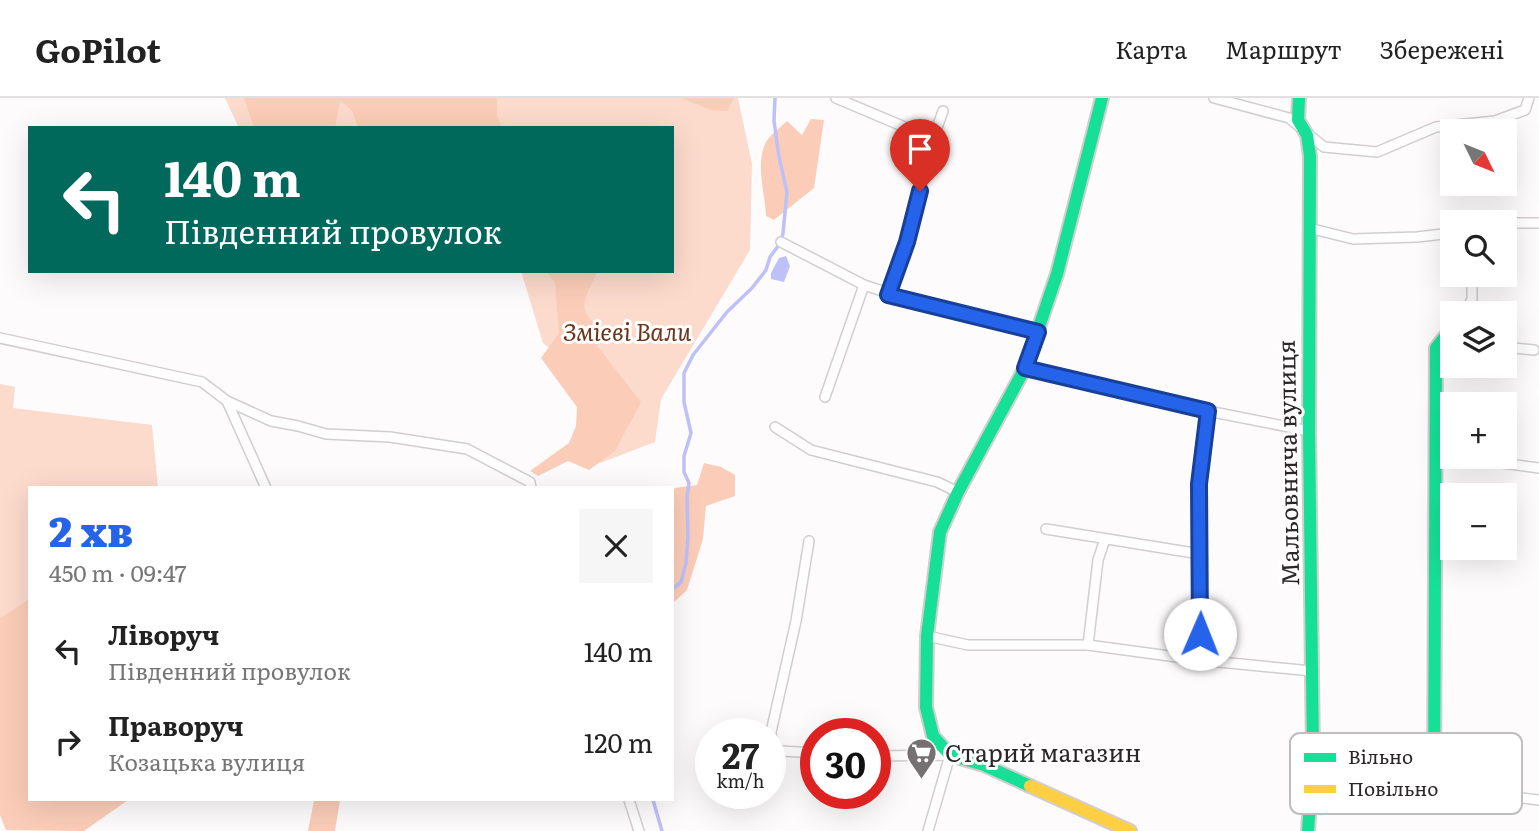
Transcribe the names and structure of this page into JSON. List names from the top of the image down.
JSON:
{
  "streets": {
    "street": ["Мальовнича вулиця"]
  },
  "parks": ["Змієві Вали"],
  "places": {
    "supermarket": ["Старий магазин"]
  },
  "legend": ["Вільно", "Повільно"],
  "north": "bottom right",
  "page": {
    "header": "GoPilot",
    "nav": ["Карта", "Маршрут", "Збережені"],
    "map_buttons": ["+", "−"],
    "turn": ["140 m", "Південний провулок"],
    "heading": ["2 хв", "450 m · 09:47"],
    "list": [
      {
        "name": "Ліворуч",
        "note": "Південний провулок",
        "value": "140 m"
      },
      {
        "name": "Праворуч",
        "note": "Козацька вулиця",
        "value": "120 m"
      }
    ],
    "speed": "27 km/h",
    "limit": "30"
  }
}
